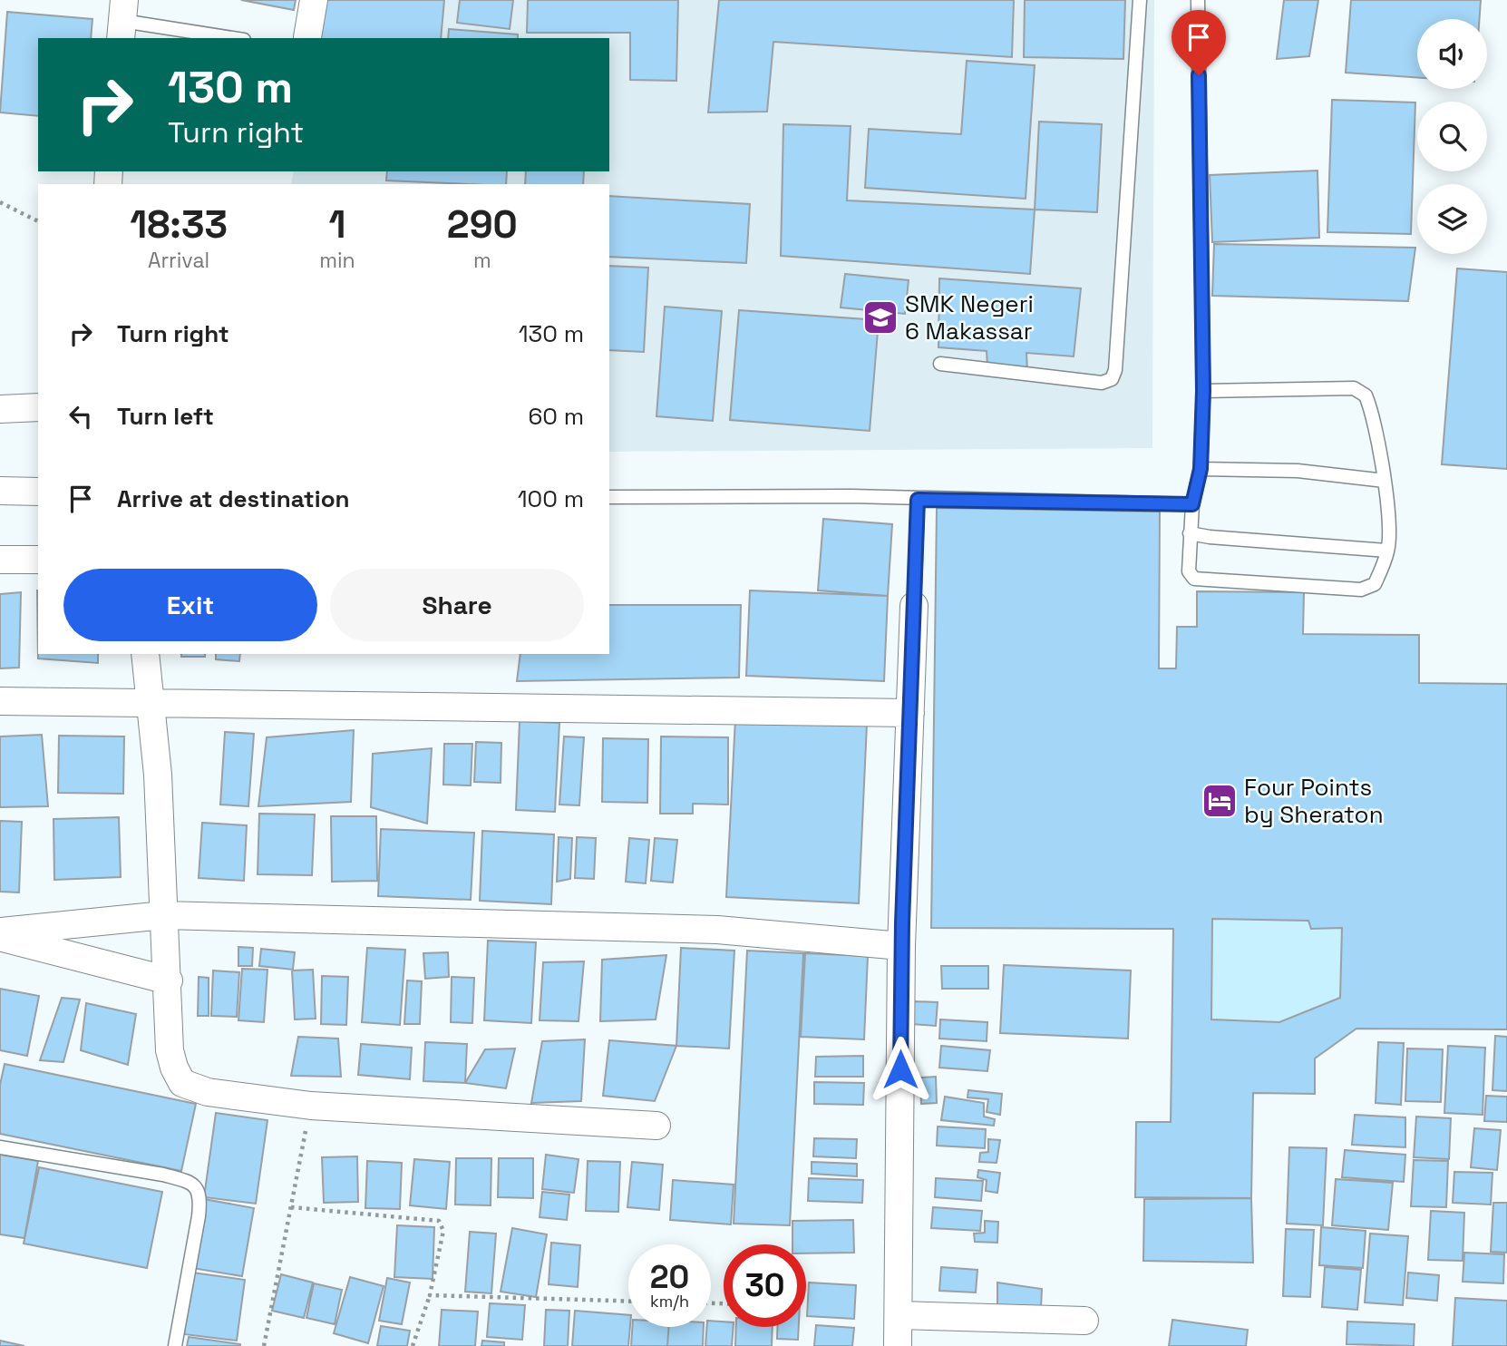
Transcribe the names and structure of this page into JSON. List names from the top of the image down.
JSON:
{
  "places": {
    "school or university": ["SMK Negeri 6 Makassar"],
    "hotel": ["Four Points by Sheraton"]
  },
  "page": {
    "turn": ["130 m", "Turn right"],
    "eta": [
      "18:33",
      "Arrival",
      "1",
      "min",
      "290",
      "m"
    ],
    "list": [
      {
        "name": "Turn right",
        "value": "130 m"
      },
      {
        "name": "Turn left",
        "value": "60 m"
      },
      {
        "name": "Arrive at destination",
        "value": "100 m"
      }
    ],
    "buttons": ["Exit", "Share"],
    "speed": "20 km/h",
    "limit": "30"
  }
}
